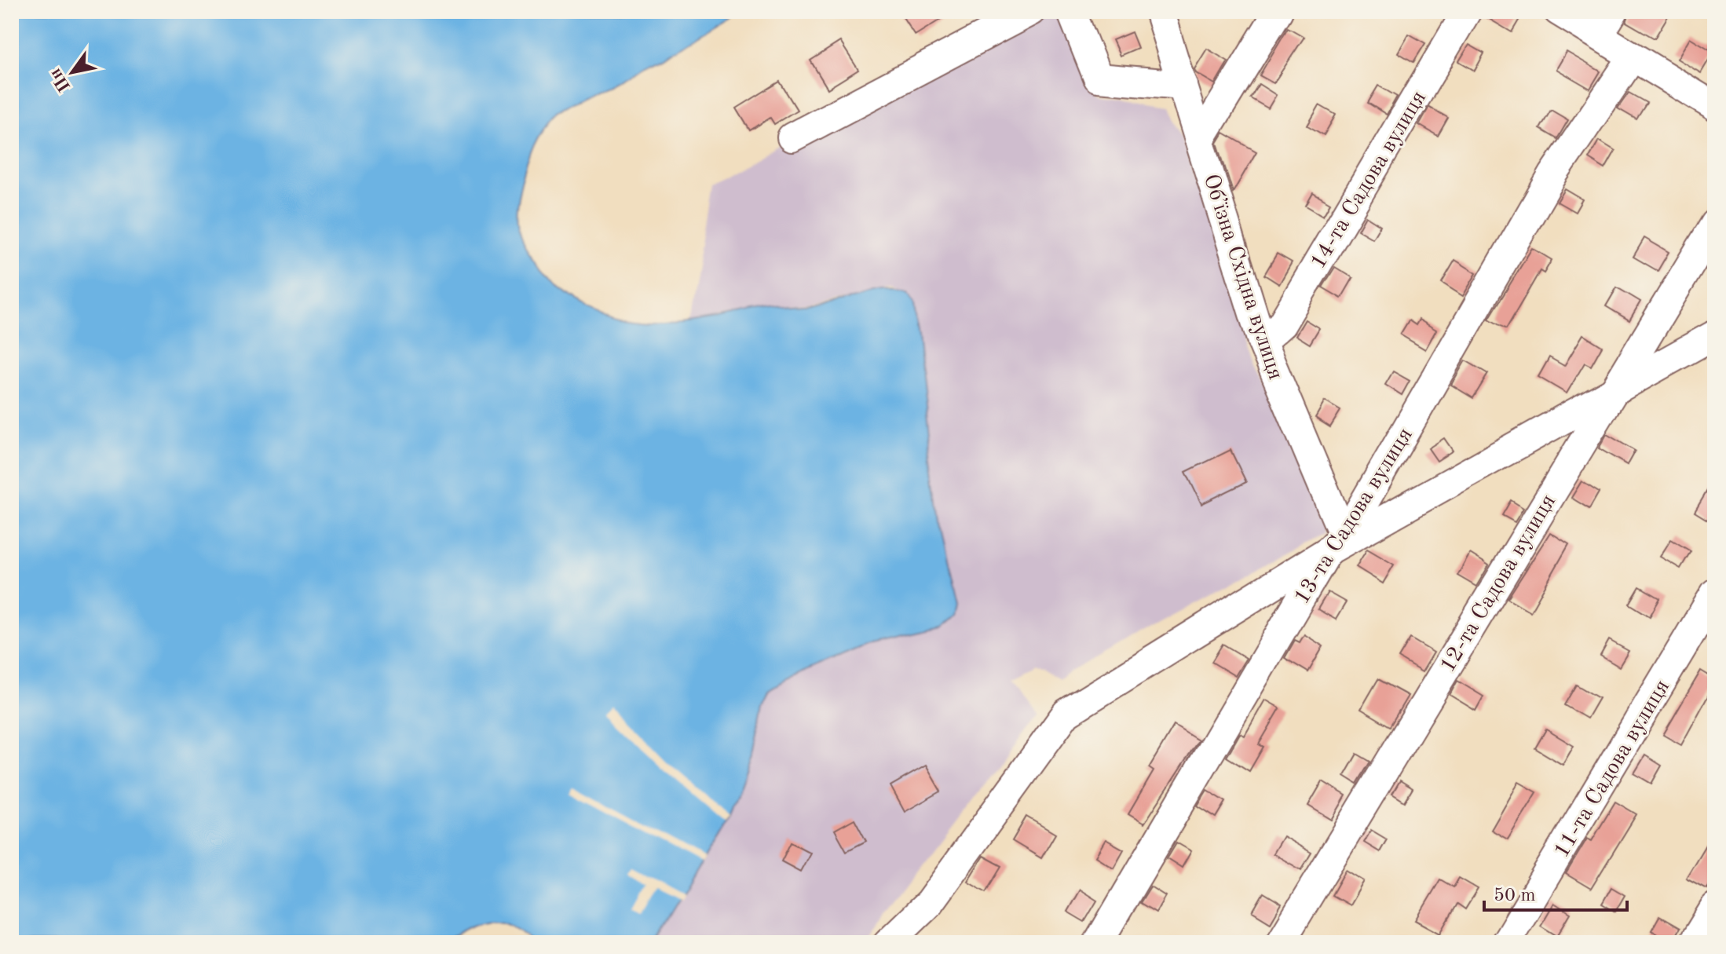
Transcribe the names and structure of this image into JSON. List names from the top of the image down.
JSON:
{
  "streets": {
    "street": [
      "14-та Садова вулиця",
      "Обʼїзна Східна вулиця",
      "13-та Садова вулиця",
      "12-та Садова вулиця",
      "11-та Садова вулиця"
    ]
  },
  "crossings": [
    ["14-та Садова вулиця", "Обʼїзна Східна вулиця"],
    ["Обʼїзна Східна вулиця", "13-та Садова вулиця"]
  ],
  "scale_bar": "50 m",
  "north": "bottom left"
}
